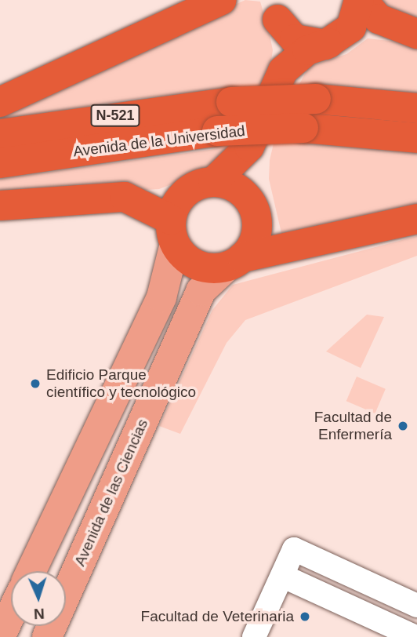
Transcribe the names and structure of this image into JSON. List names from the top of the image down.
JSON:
{
  "streets": {
    "highway": ["N-521", "Avenida de la Universidad"],
    "main road": ["Avenida de las Ciencias"]
  },
  "places": ["Edificio Parque científico y tecnológico", "Facultad de Enfermería", "Facultad de Veterinaria"],
  "north": "bottom"
}
